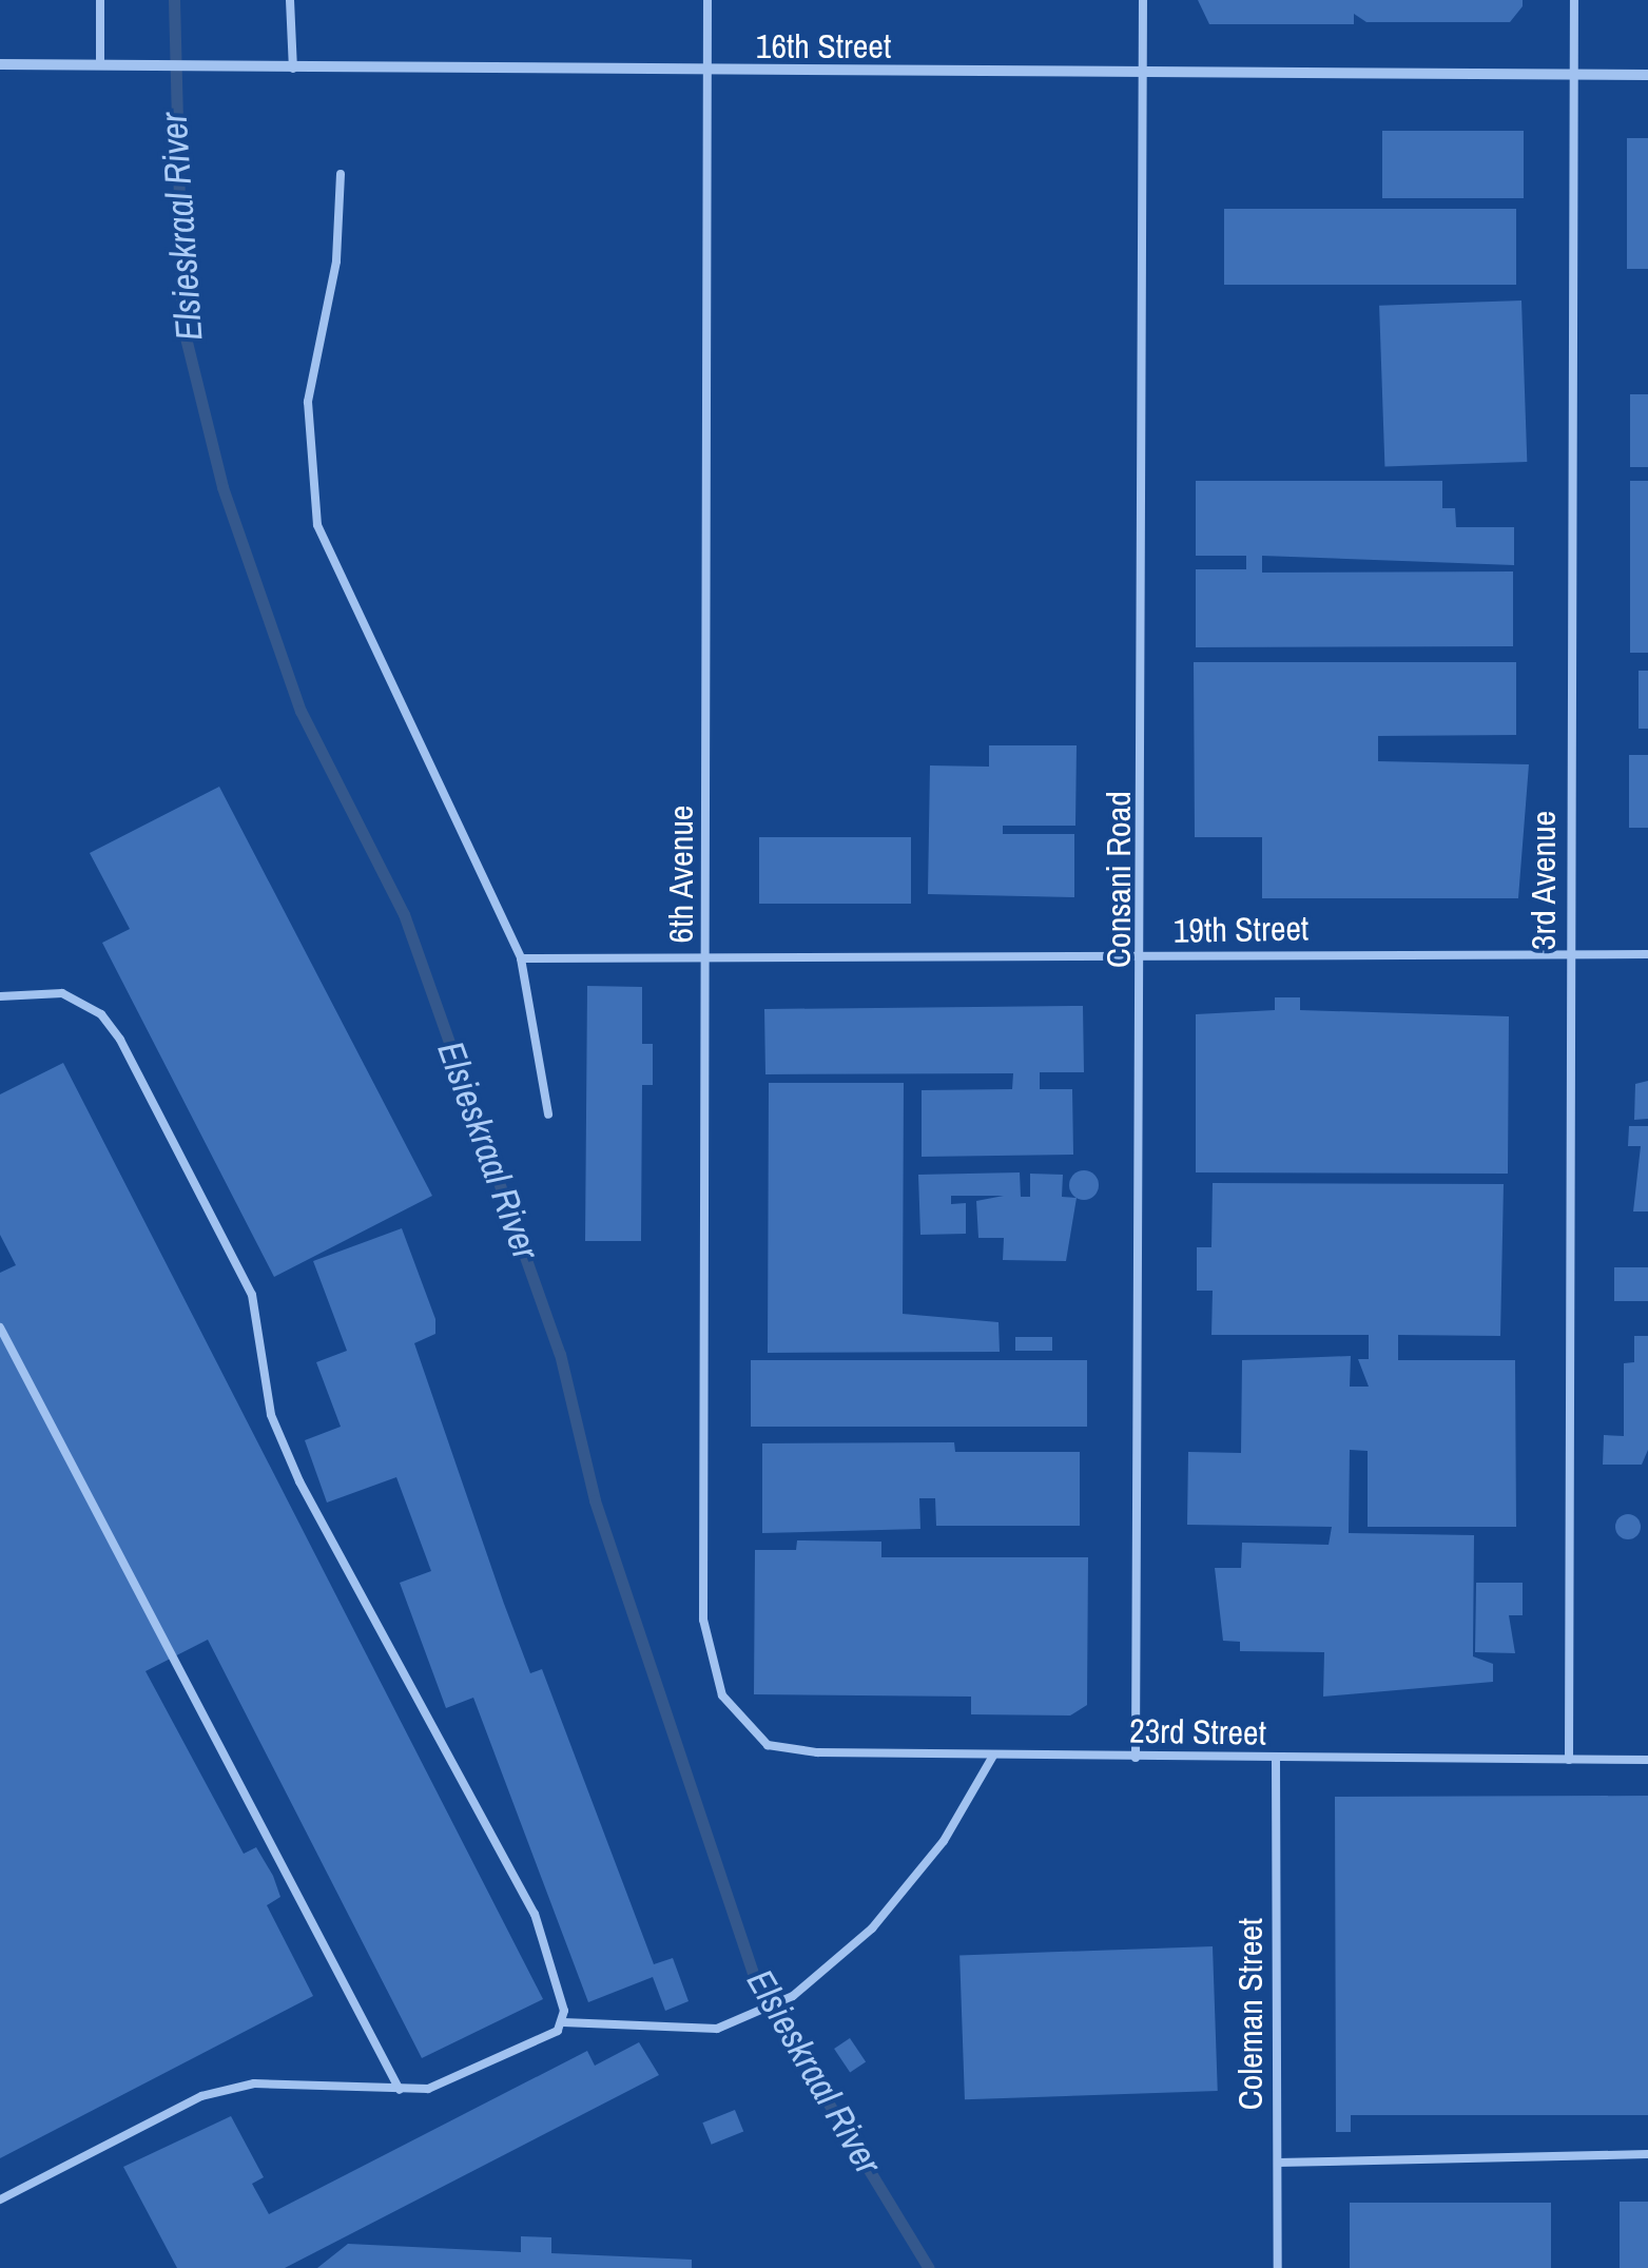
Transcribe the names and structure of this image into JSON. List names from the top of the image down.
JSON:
{
  "streets": {
    "street": ["16th Street"],
    "lane": [
      "6th Avenue",
      "Consani Road",
      "3rd Avenue",
      "19th Street",
      "23rd Street",
      "Coleman Street"
    ]
  },
  "crossings": [
    ["16th Street", "6th Avenue"],
    ["16th Street", "Consani Road"],
    ["16th Street", "3rd Avenue"],
    ["6th Avenue", "19th Street"],
    ["6th Avenue", "23rd Street"],
    ["Consani Road", "19th Street"],
    ["Consani Road", "23rd Street"],
    ["3rd Avenue", "19th Street"],
    ["3rd Avenue", "23rd Street"],
    ["23rd Street", "Coleman Street"]
  ],
  "water": ["Elsieskraal River"]
}
